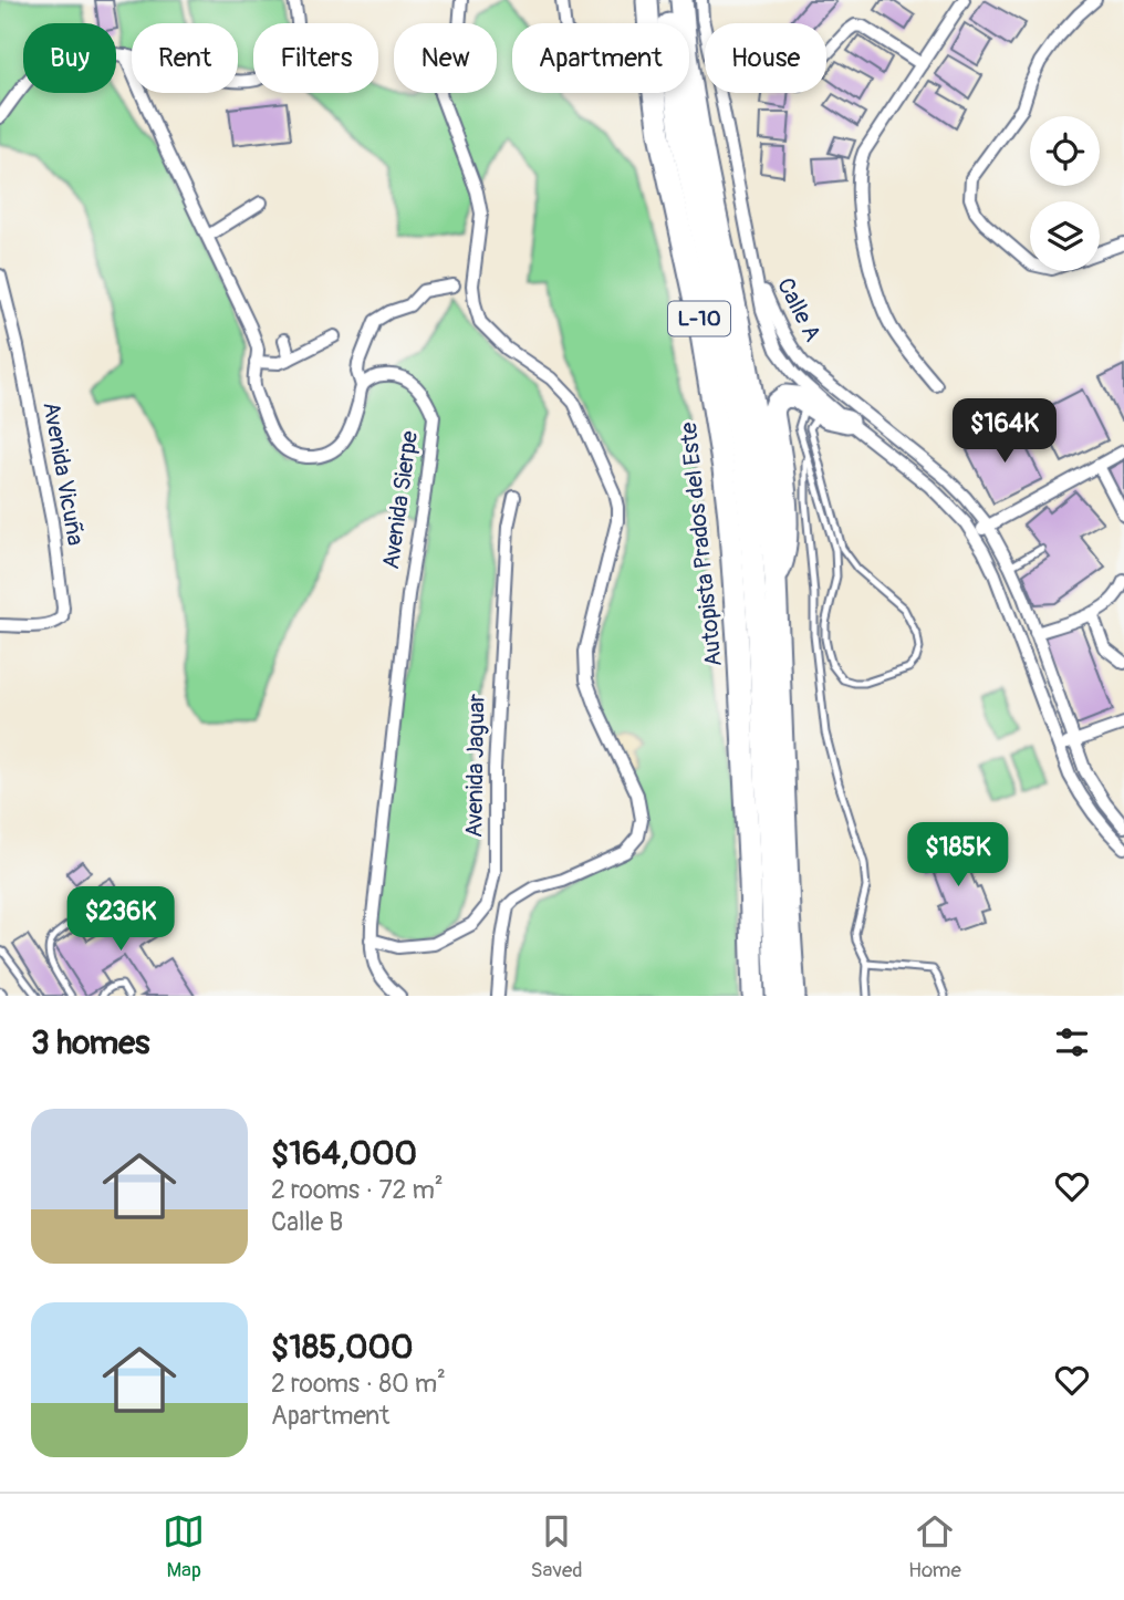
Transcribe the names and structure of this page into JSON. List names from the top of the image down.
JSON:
{
  "streets": {
    "highway": ["L-10", "Autopista Prados del Este"],
    "street": [
      "Calle A",
      "Avenida Vicuña",
      "Avenida Sierpe",
      "Avenida Jaguar"
    ]
  },
  "crossings": [
    ["Avenida Sierpe", "Avenida Jaguar"]
  ],
  "page": {
    "chip": [
      "Buy",
      "Rent",
      "Filters",
      "New",
      "Apartment",
      "House"
    ],
    "price": ["$164K", "$185K", "$236K"],
    "heading": "3 homes",
    "list": [
      {
        "name": "$164,000",
        "note": "2 rooms · 72 m² · Calle B"
      },
      {
        "name": "$185,000",
        "note": "2 rooms · 80 m² · Apartment"
      }
    ],
    "tabs": ["Map", "Saved", "Home"]
  }
}
